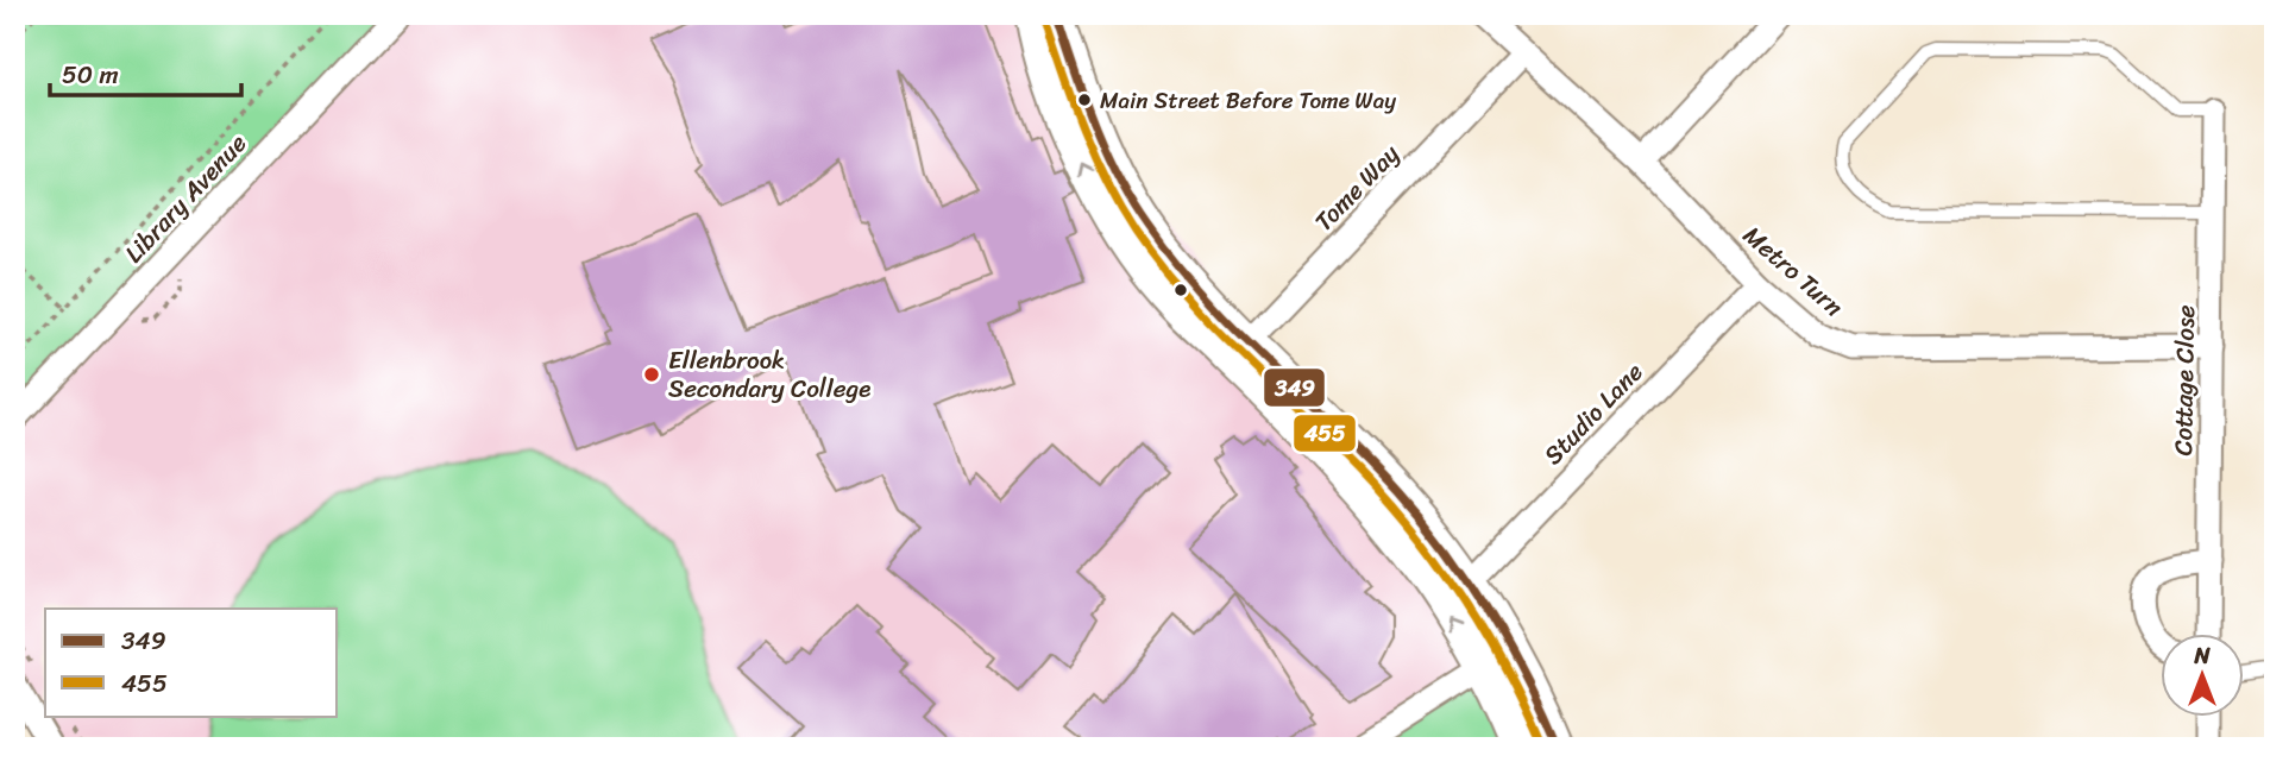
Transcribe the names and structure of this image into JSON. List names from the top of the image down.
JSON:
{
  "streets": {
    "street": [
      "Tome Way",
      "Library Avenue",
      "Metro Turn",
      "Cottage Close",
      "Studio Lane"
    ]
  },
  "crossings": [
    ["Tome Way", "Metro Turn"],
    ["Metro Turn", "Cottage Close"],
    ["Metro Turn", "Studio Lane"]
  ],
  "places": ["Main Street Before Tome Way", "Ellenbrook Secondary College"],
  "lines": ["transit line 349", "transit line 455"],
  "legend": ["349", "455"],
  "scale_bar": "50 m",
  "north": "top"
}
